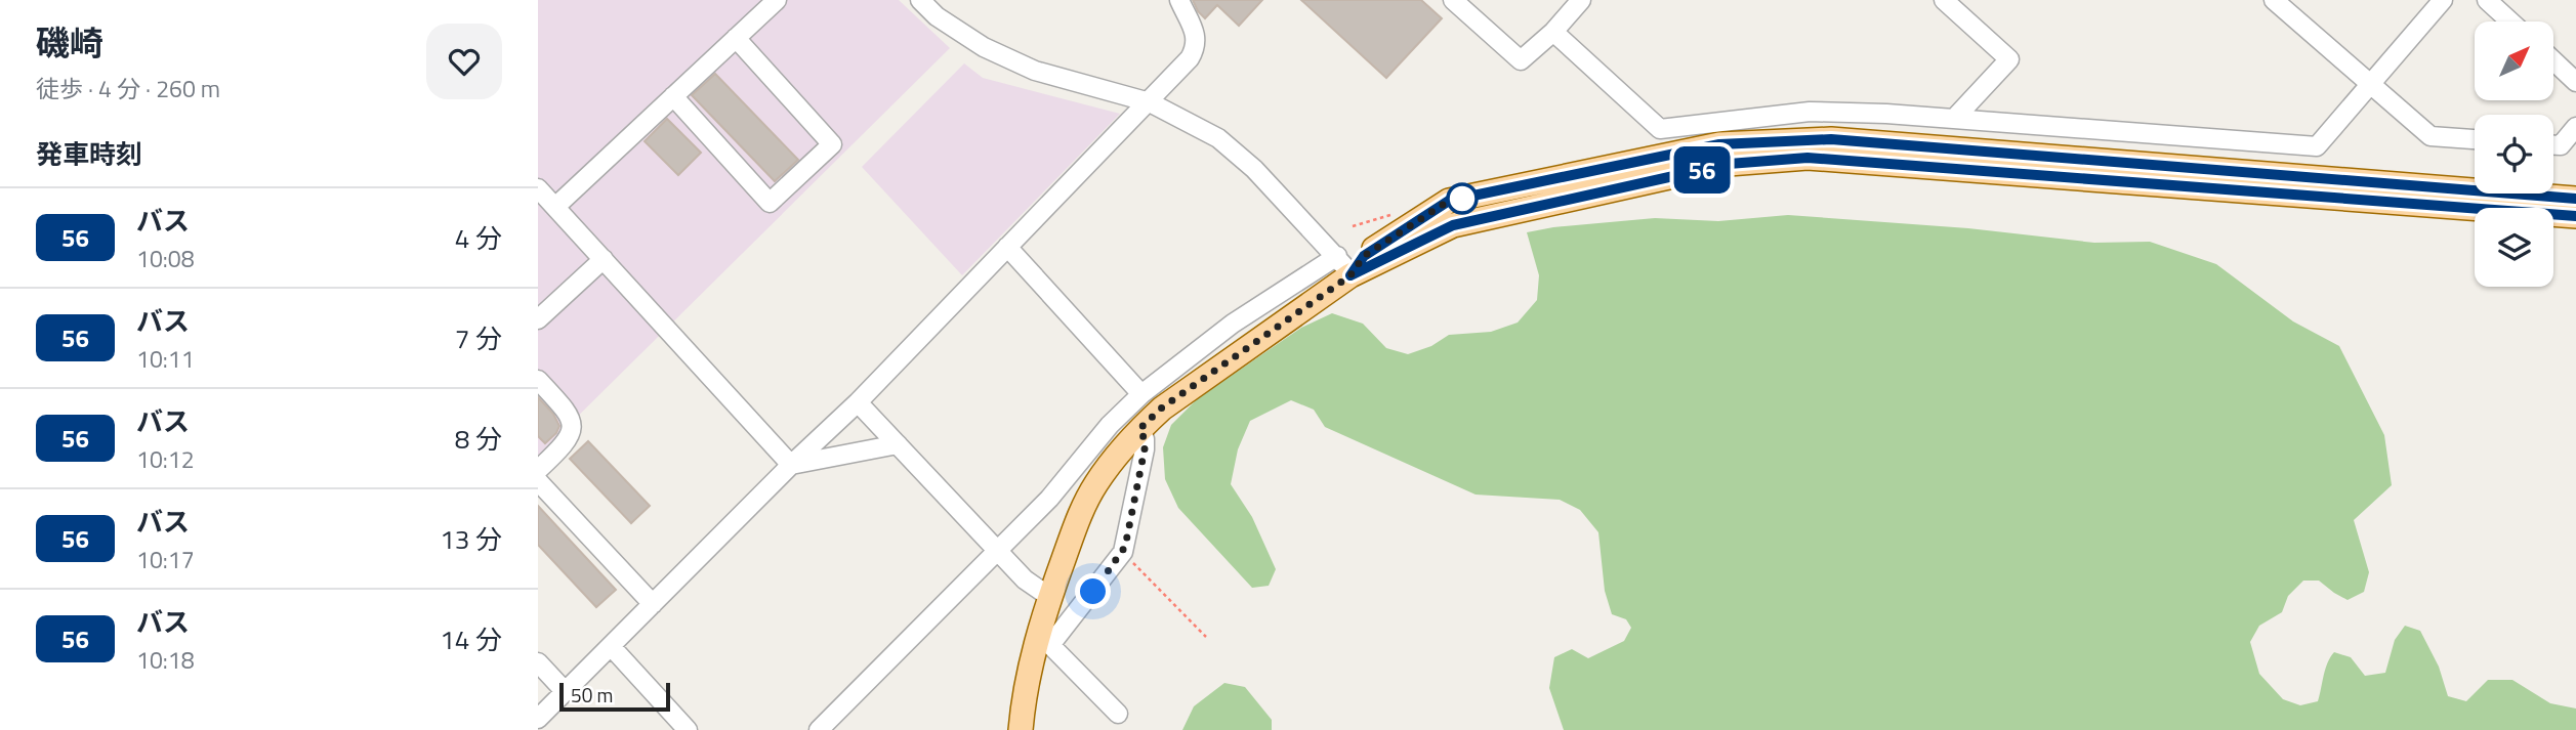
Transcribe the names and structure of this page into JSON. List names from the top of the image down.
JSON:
{
  "lines": ["bus line 56"],
  "scale_bar": "50 m",
  "north": "top right",
  "page": {
    "heading": [
      ["磯崎", "徒歩 · 4 分 · 260 m"],
      "発車時刻"
    ],
    "on_map": "56",
    "list": [
      {
        "mark": "56",
        "name": "バス",
        "note": "10:08",
        "value": "4 分"
      },
      {
        "mark": "56",
        "name": "バス",
        "note": "10:11",
        "value": "7 分"
      },
      {
        "mark": "56",
        "name": "バス",
        "note": "10:12",
        "value": "8 分"
      },
      {
        "mark": "56",
        "name": "バス",
        "note": "10:17",
        "value": "13 分"
      },
      {
        "mark": "56",
        "name": "バス",
        "note": "10:18",
        "value": "14 分"
      }
    ],
    "scale": "50 m"
  }
}
